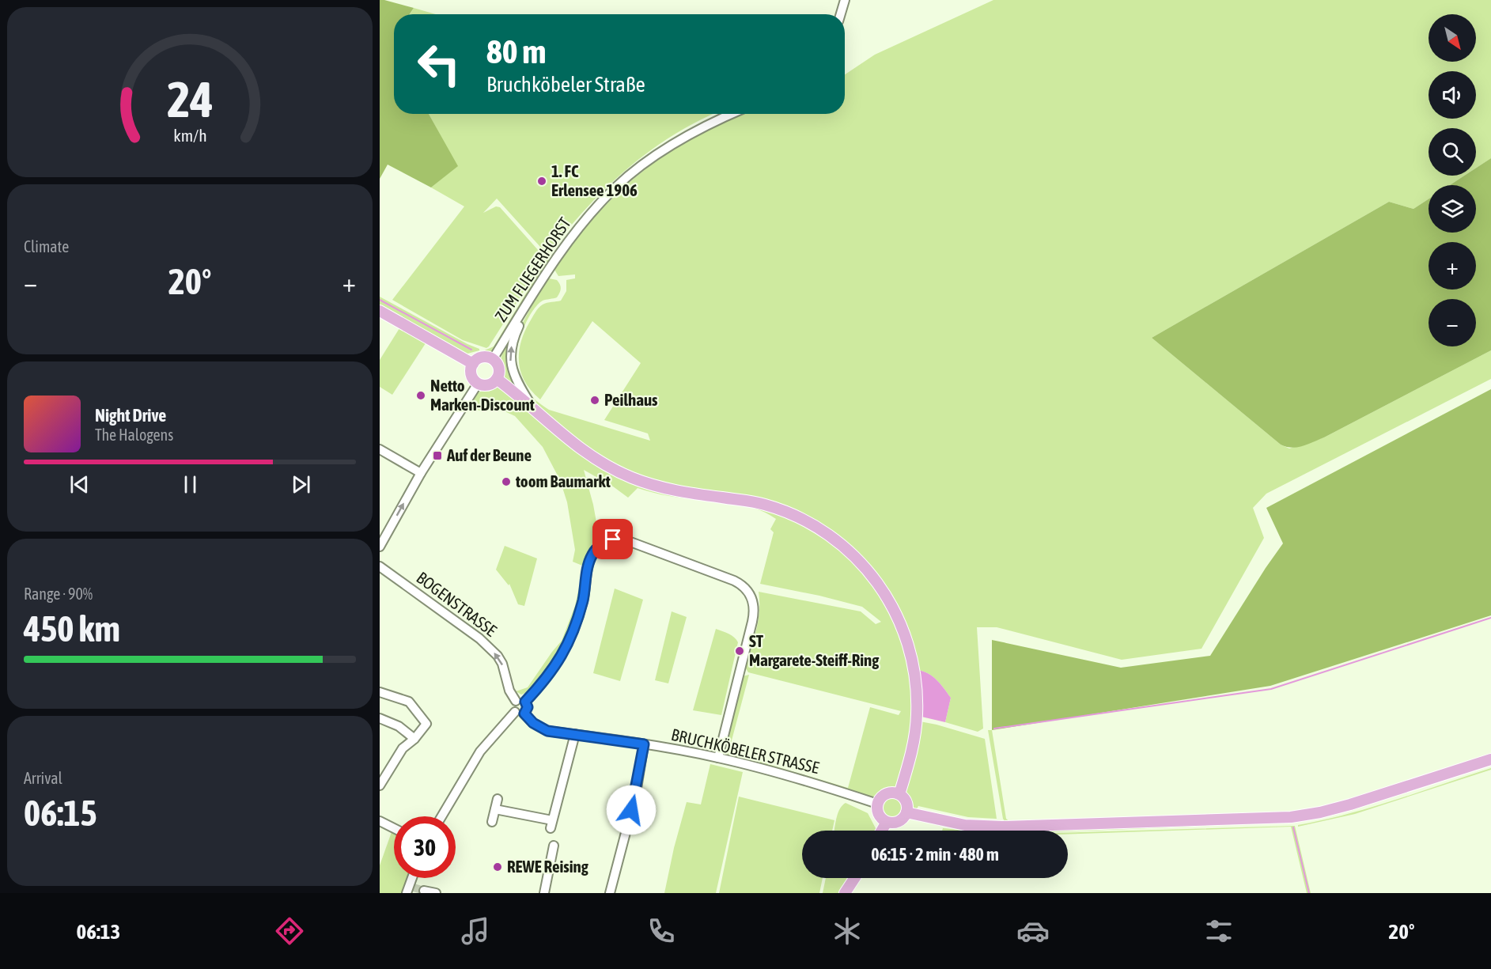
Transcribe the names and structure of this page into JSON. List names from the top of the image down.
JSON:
{
  "streets": {
    "street": ["ZUM FLIEGERHORST", "BOGENSTRASSE", "BRUCHKÖBELER STRASSE"]
  },
  "crossings": [
    ["BOGENSTRASSE", "BRUCHKÖBELER STRASSE"]
  ],
  "one_way": ["BOGENSTRASSE"],
  "places": {
    "other": [
      "1. FC Erlensee 1906",
      "Netto Marken-Discount",
      "Peilhaus",
      "toom Baumarkt",
      "ST Margarete-Steiff-Ring",
      "REWE Reising"
    ],
    "transit": ["Auf der Beune"]
  },
  "north": "bottom right",
  "page": {
    "map_buttons": ["+", "−"],
    "turn": ["80 m", "Bruchköbeler Straße"],
    "tile": [
      "Climate",
      ["Range · 90%", "450 km"],
      ["Arrival", "06:15"]
    ],
    "heat": ["−", "20°", "+"],
    "song": ["Night Drive", "The Halogens"],
    "limit": "30",
    "trip": "06:15 · 2 min · 480 m",
    "tabs": ["06:13", "20°"],
    "gauge": ["24", "km/h"]
  }
}
